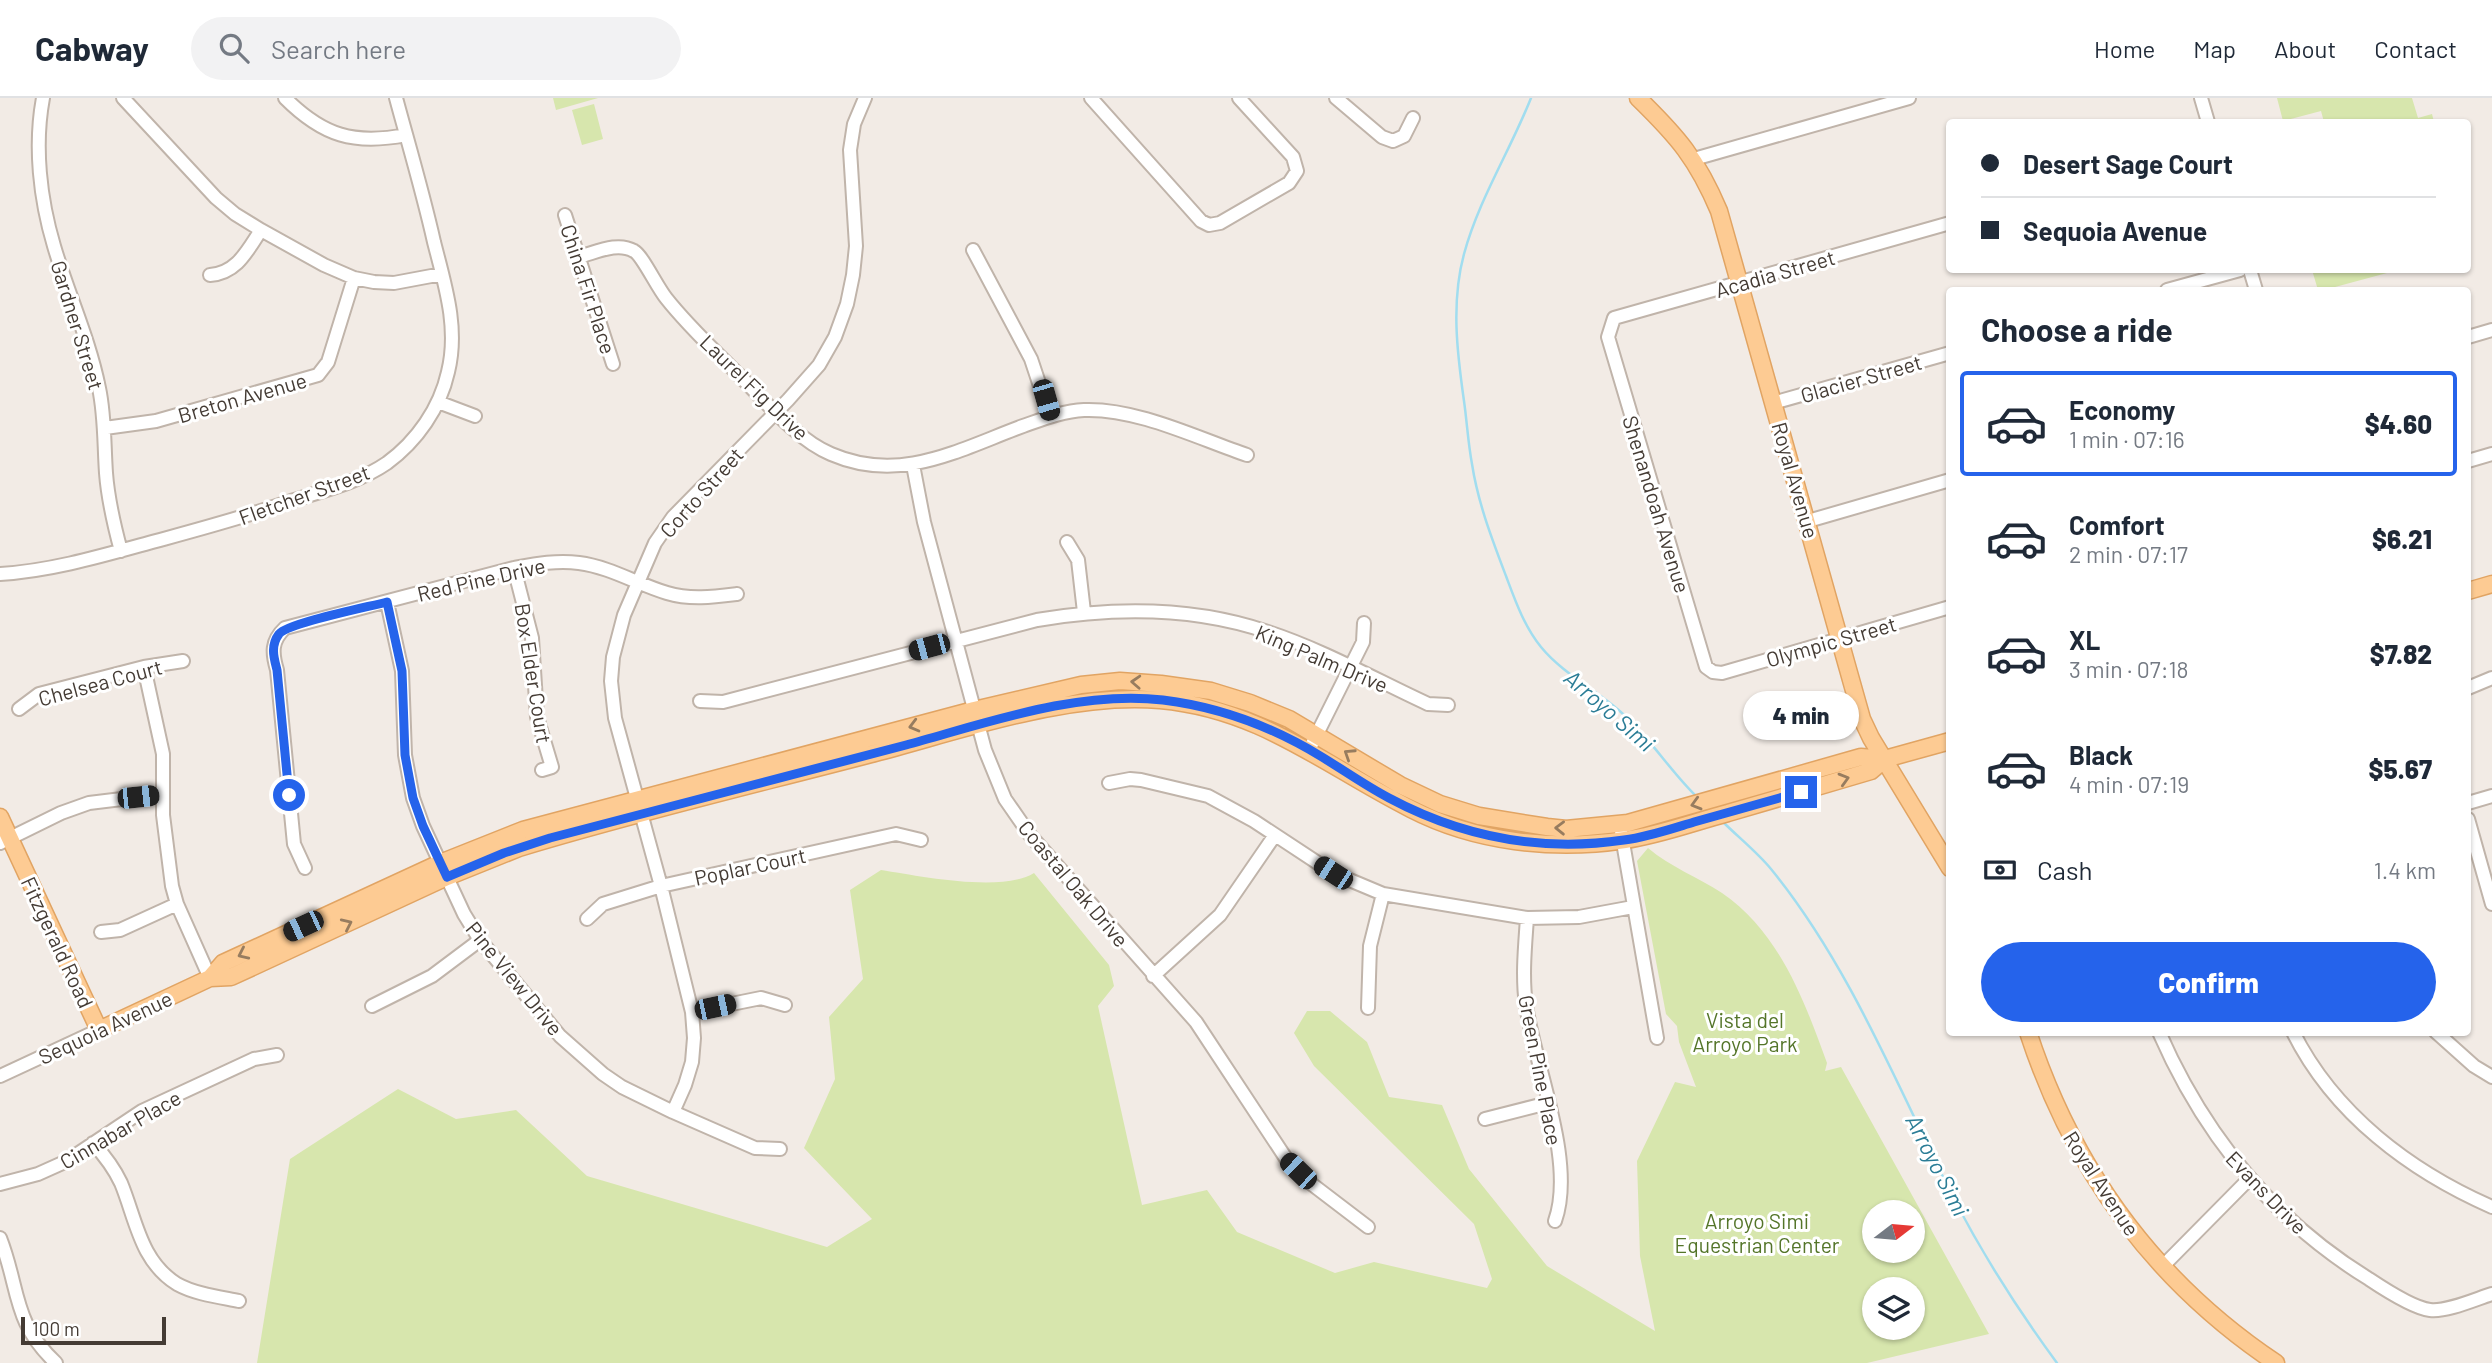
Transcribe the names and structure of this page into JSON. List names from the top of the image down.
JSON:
{
  "streets": {
    "main road": ["Royal Avenue", "Fitzgerald Road", "Sequoia Avenue"],
    "street": [
      "Acadia Street",
      "China Fir Place",
      "Gardner Street",
      "Glacier Street",
      "Laurel Fig Drive",
      "Breton Avenue",
      "Corto Street",
      "Fletcher Street",
      "Shenandoah Avenue",
      "Red Pine Drive",
      "Olympic Street",
      "King Palm Drive",
      "Box Elder Court",
      "Chelsea Court",
      "Poplar Court",
      "Coastal Oak Drive",
      "Pine View Drive",
      "Green Pine Place",
      "Cinnabar Place",
      "Evans Drive"
    ]
  },
  "crossings": [
    ["Acadia Street", "Royal Avenue"],
    ["Acadia Street", "Shenandoah Avenue"],
    ["China Fir Place", "Laurel Fig Drive"],
    ["Gardner Street", "Breton Avenue"],
    ["Gardner Street", "Fletcher Street"],
    ["Glacier Street", "Royal Avenue"],
    ["Laurel Fig Drive", "Corto Street"],
    ["Laurel Fig Drive", "Coastal Oak Drive"],
    ["Royal Avenue", "Olympic Street"],
    ["Royal Avenue", "Sequoia Avenue"],
    ["Corto Street", "Red Pine Drive"],
    ["Corto Street", "Poplar Court"],
    ["Corto Street", "Pine View Drive"],
    ["Corto Street", "Sequoia Avenue"],
    ["Shenandoah Avenue", "Olympic Street"],
    ["Red Pine Drive", "Box Elder Court"],
    ["Red Pine Drive", "Pine View Drive"],
    ["King Palm Drive", "Coastal Oak Drive"],
    ["Coastal Oak Drive", "Sequoia Avenue"],
    ["Fitzgerald Road", "Sequoia Avenue"],
    ["Pine View Drive", "Sequoia Avenue"]
  ],
  "water": ["Arroyo Simi"],
  "parks": ["Vista del Arroyo Park", "Arroyo Simi Equestrian Center"],
  "scale_bar": "100 m",
  "north": "right",
  "page": {
    "header": "Cabway",
    "search": "Search here",
    "nav": [
      "Home",
      "Map",
      "About",
      "Contact"
    ],
    "banner": ["Desert Sage Court", "Sequoia Avenue"],
    "heading": "Choose a ride",
    "list": [
      {
        "name": "Economy",
        "note": "1 min · 07:16",
        "value": "$4.60"
      },
      {
        "name": "Comfort",
        "note": "2 min · 07:17",
        "value": "$6.21"
      },
      {
        "name": "XL",
        "note": "3 min · 07:18",
        "value": "$7.82"
      },
      {
        "name": "Black",
        "note": "4 min · 07:19",
        "value": "$5.67"
      }
    ],
    "bubble": "4 min",
    "pay": ["Cash", "1.4 km"],
    "buttons": "Confirm",
    "scale": "100 m"
  }
}
